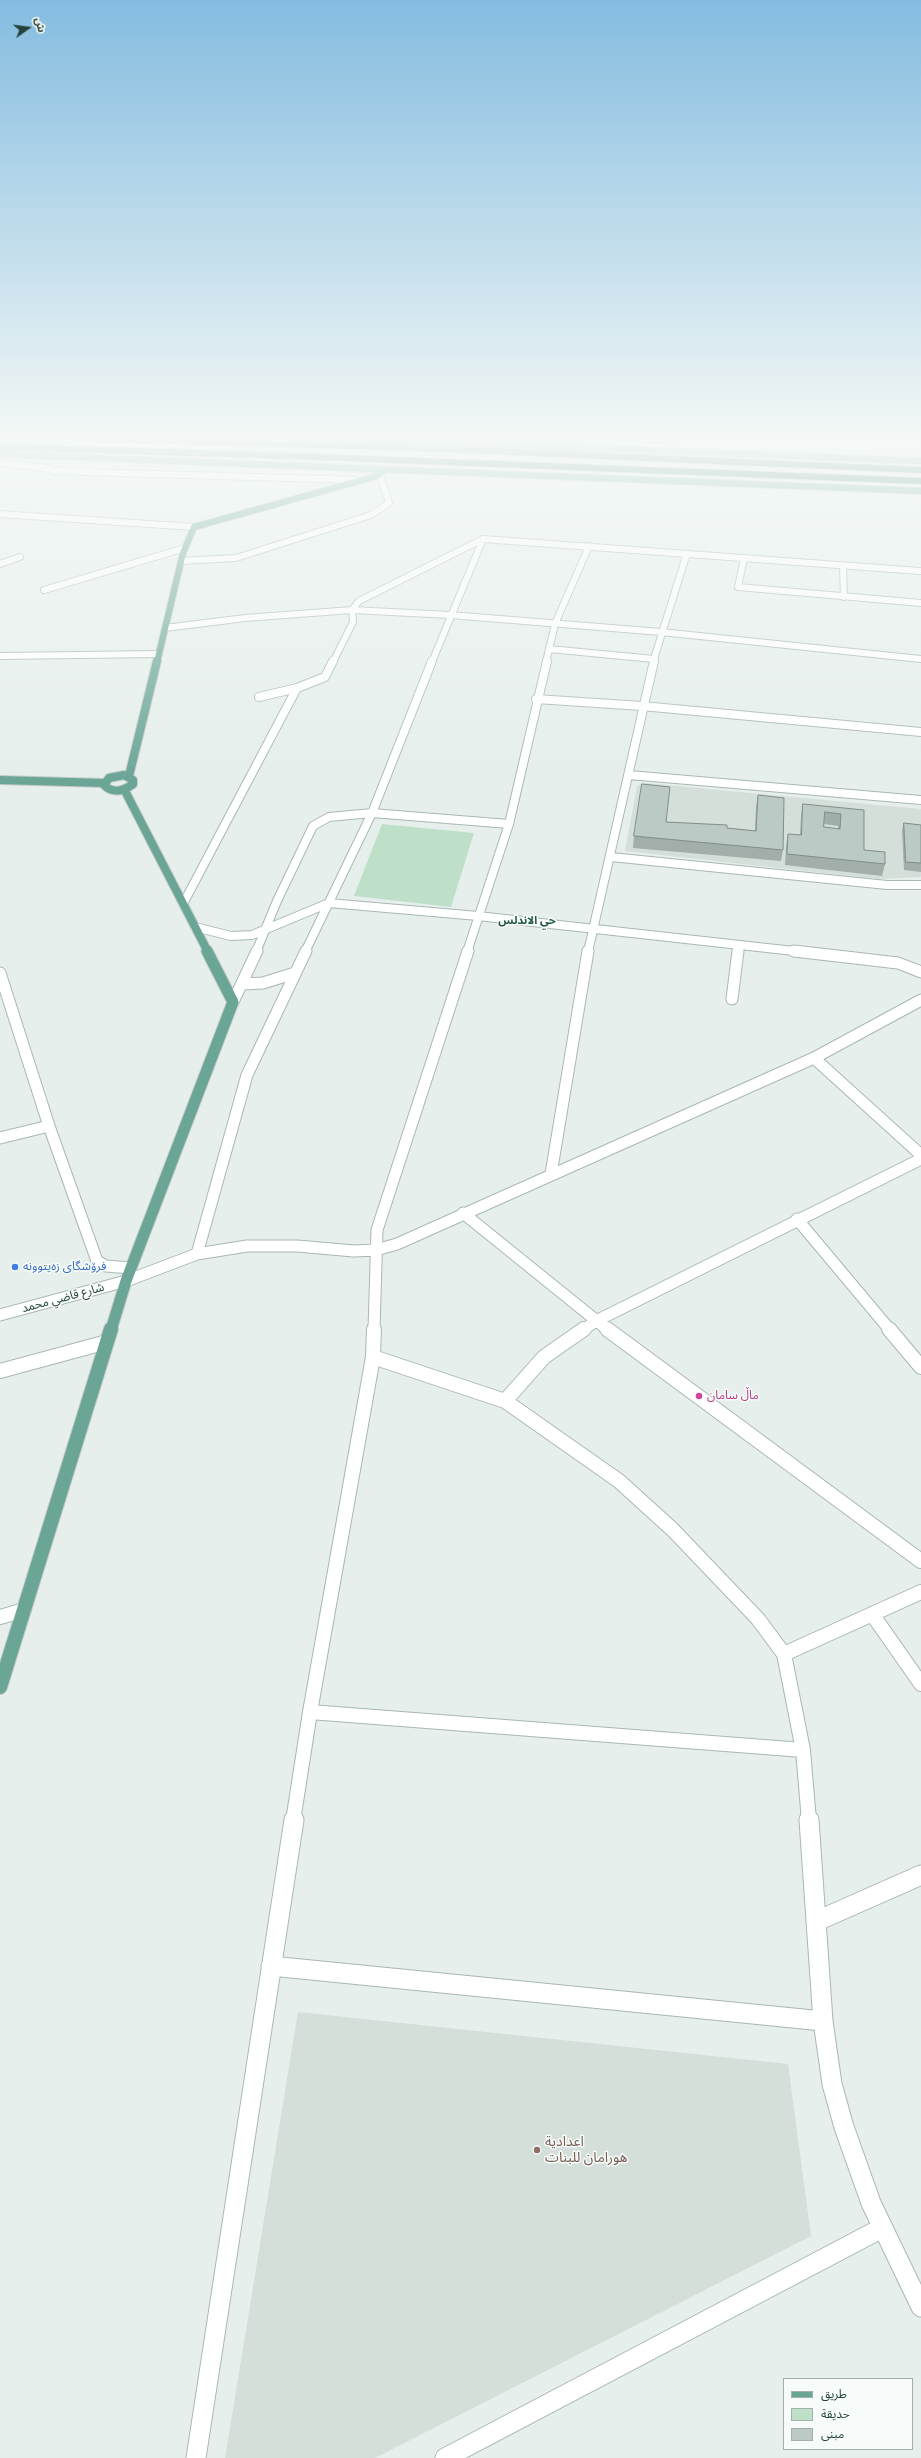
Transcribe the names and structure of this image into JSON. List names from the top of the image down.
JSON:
{
  "streets": {
    "street": ["شارع قاضي محمد"]
  },
  "districts": ["حي الاندلس"],
  "places": ["فرۆشگای زەیتوونە", "ماڵ سامان", "اعدادية هورامان للبنات"],
  "legend": ["طريق", "حديقة", "مبنى"],
  "north": "right"
}
